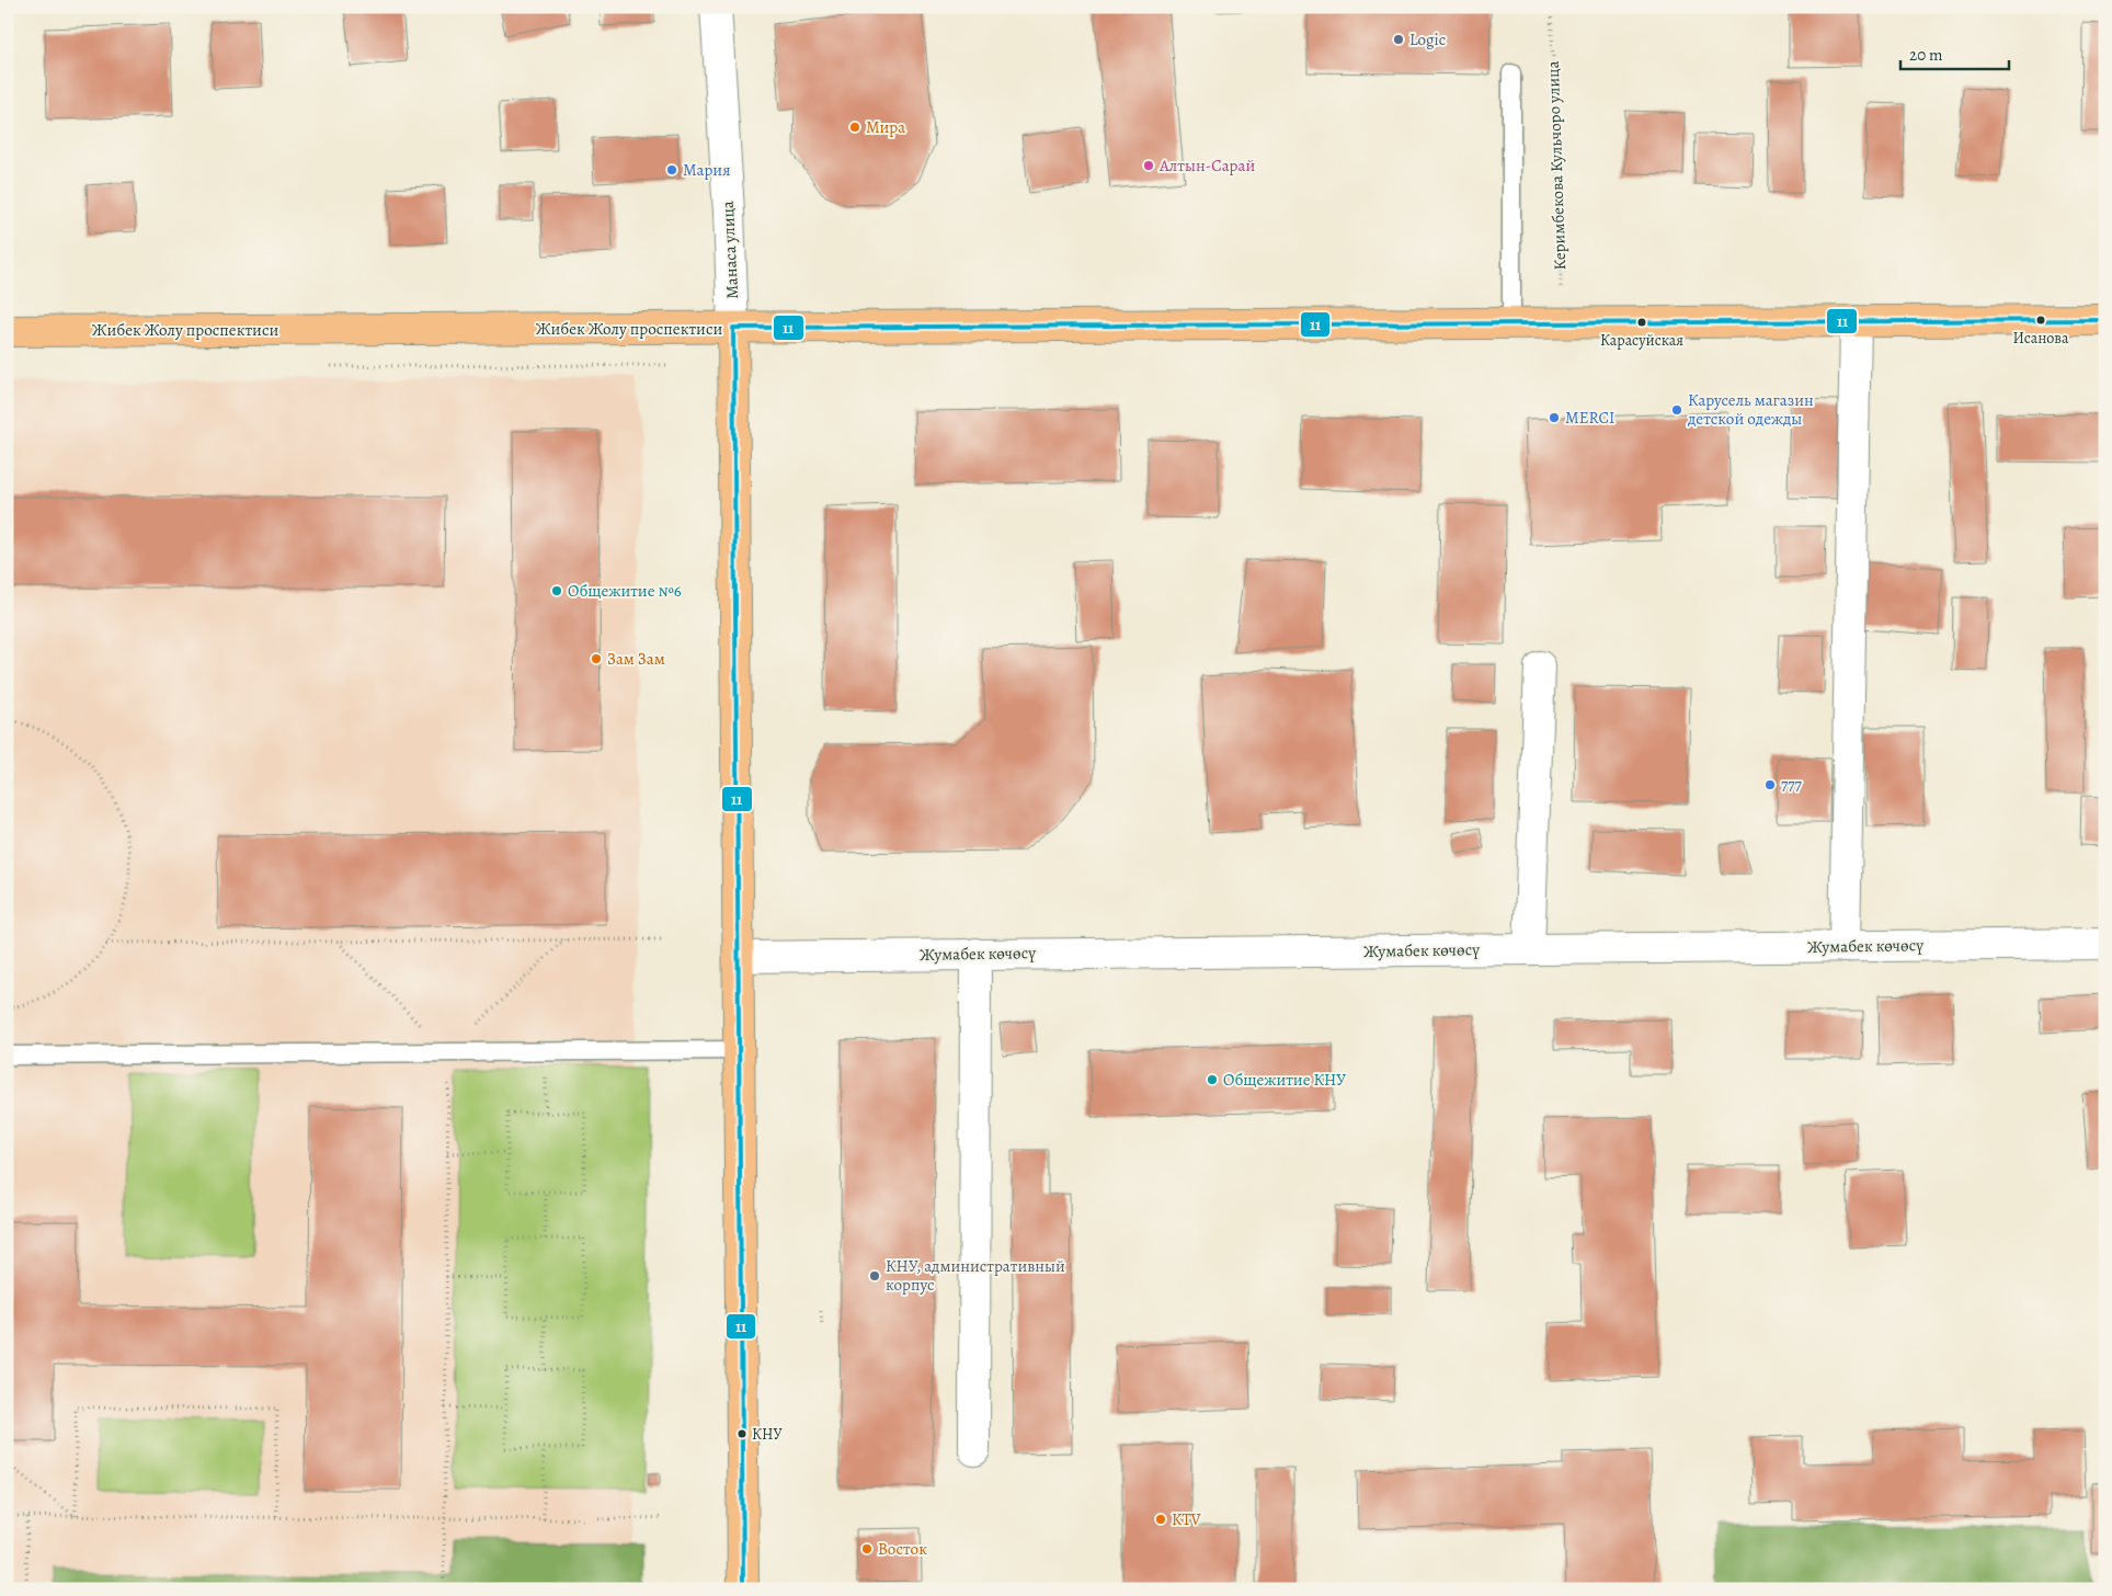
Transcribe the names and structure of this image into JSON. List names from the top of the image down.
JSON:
{
  "streets": {
    "main road": ["Жибек Жолу проспектиси"],
    "street": ["Манаса улица", "Жумабек көчөсү"],
    "path": ["Керимбекова Кульчоро улица"]
  },
  "crossings": [
    ["Керимбекова Кульчоро улица", "Жибек Жолу проспектиси"],
    ["Манаса улица", "Жибек Жолу проспектиси"]
  ],
  "places": [
    "Logic",
    "Мира",
    "Алтын-Сарай",
    "Мария",
    "Исанова",
    "Карасуйская",
    "Карусель магазин детской одежды",
    "MERCI",
    "Общежитие №6",
    "Зам Зам",
    "777",
    "Общежитие КНУ",
    "КНУ, административный корпус",
    "КНУ",
    "KTV",
    "Восток"
  ],
  "lines": ["transit line 11"],
  "scale_bar": "20 m"
}
